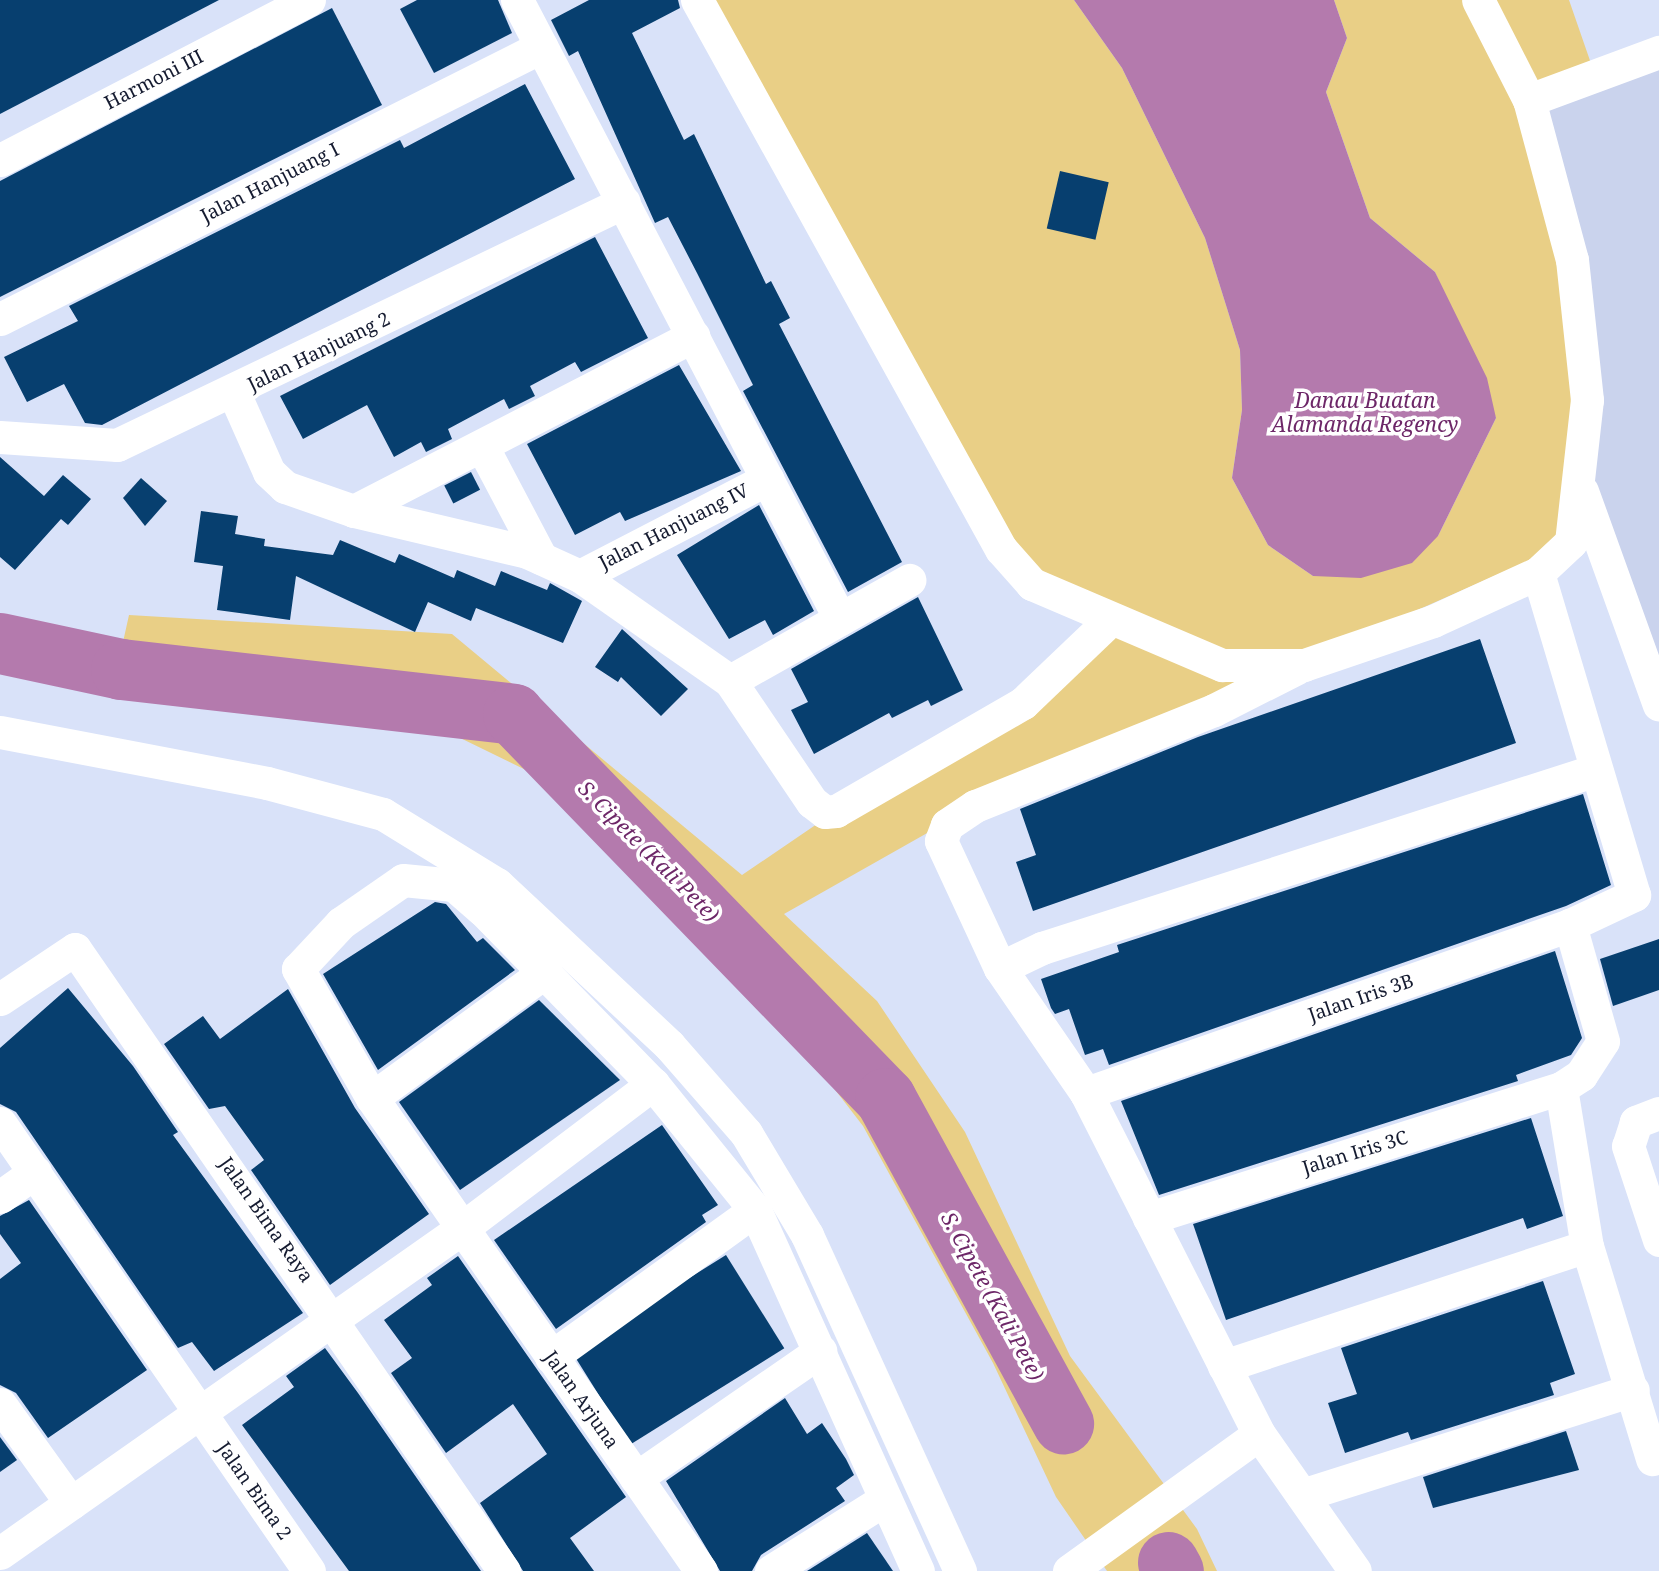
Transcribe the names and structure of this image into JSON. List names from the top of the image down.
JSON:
{
  "streets": {
    "street": [
      "Harmoni III",
      "Jalan Hanjuang I",
      "Jalan Hanjuang 2",
      "Jalan Hanjuang IV",
      "Jalan Iris 3B",
      "Jalan Iris 3C",
      "Jalan Bima Raya",
      "Jalan Arjuna",
      "Jalan Bima 2"
    ]
  },
  "water": ["Danau Buatan Alamanda Regency", "S. Cipete (Kali Pete)"]
}
